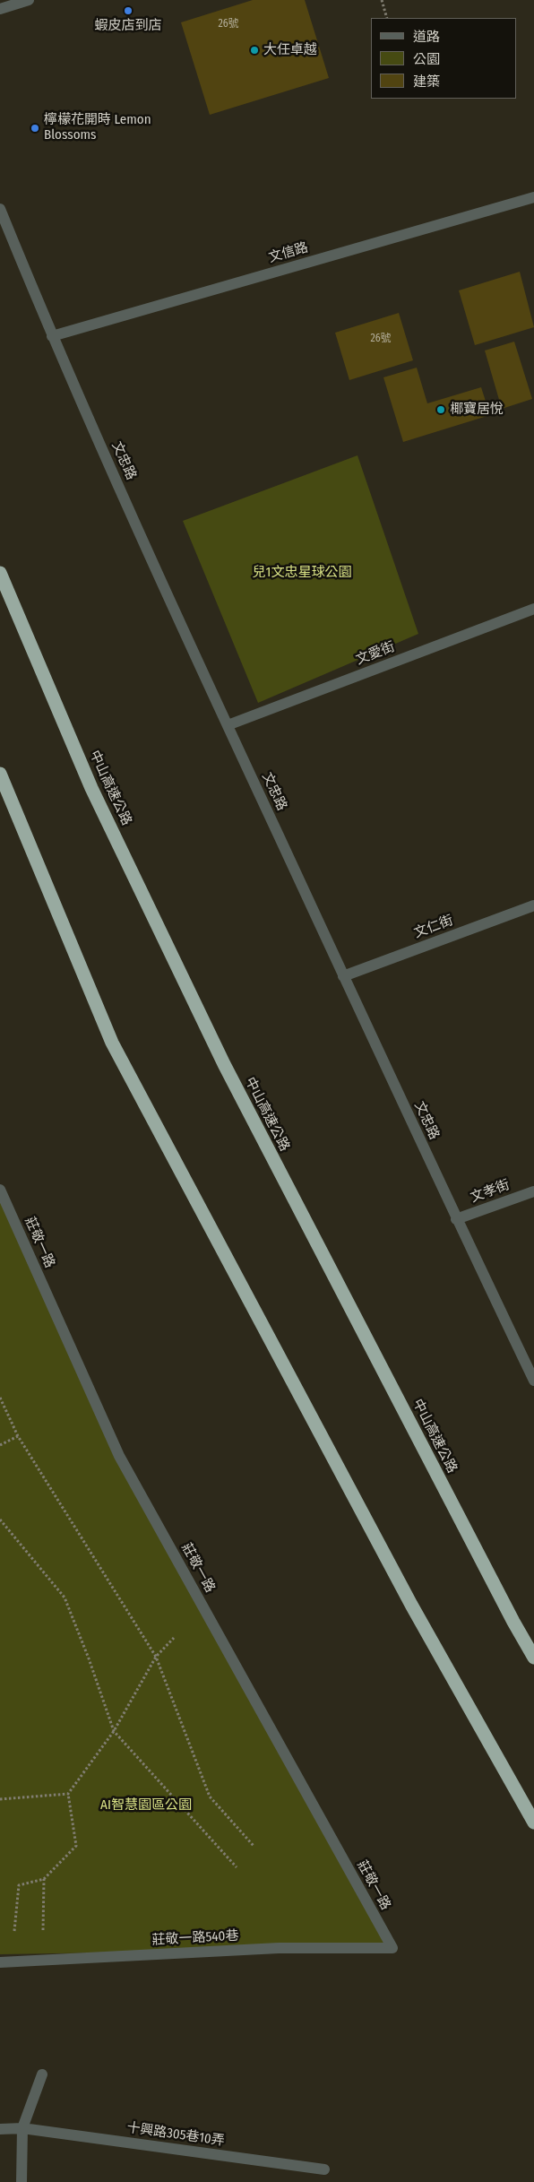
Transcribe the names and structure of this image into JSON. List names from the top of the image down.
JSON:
{
  "streets": {
    "highway": ["中山高速公路"],
    "street": [
      "文信路",
      "文忠路",
      "文愛街",
      "文仁街",
      "文孝街",
      "莊敬一路",
      "莊敬一路540巷",
      "十興路305巷10弄"
    ]
  },
  "crossings": [
    ["文信路", "文忠路"],
    ["文忠路", "文愛街"],
    ["文忠路", "文仁街"],
    ["文忠路", "文孝街"],
    ["莊敬一路", "莊敬一路540巷"]
  ],
  "parks": ["兒1文忠星球公園", "AI智慧園區公園"],
  "places": [
    "蝦皮店到店",
    "大任卓越",
    "檸檬花開時 Lemon Blossoms",
    "椰寶居悅"
  ],
  "house_numbers": ["26號", "26號"],
  "legend": ["道路", "公園", "建築"]
}
